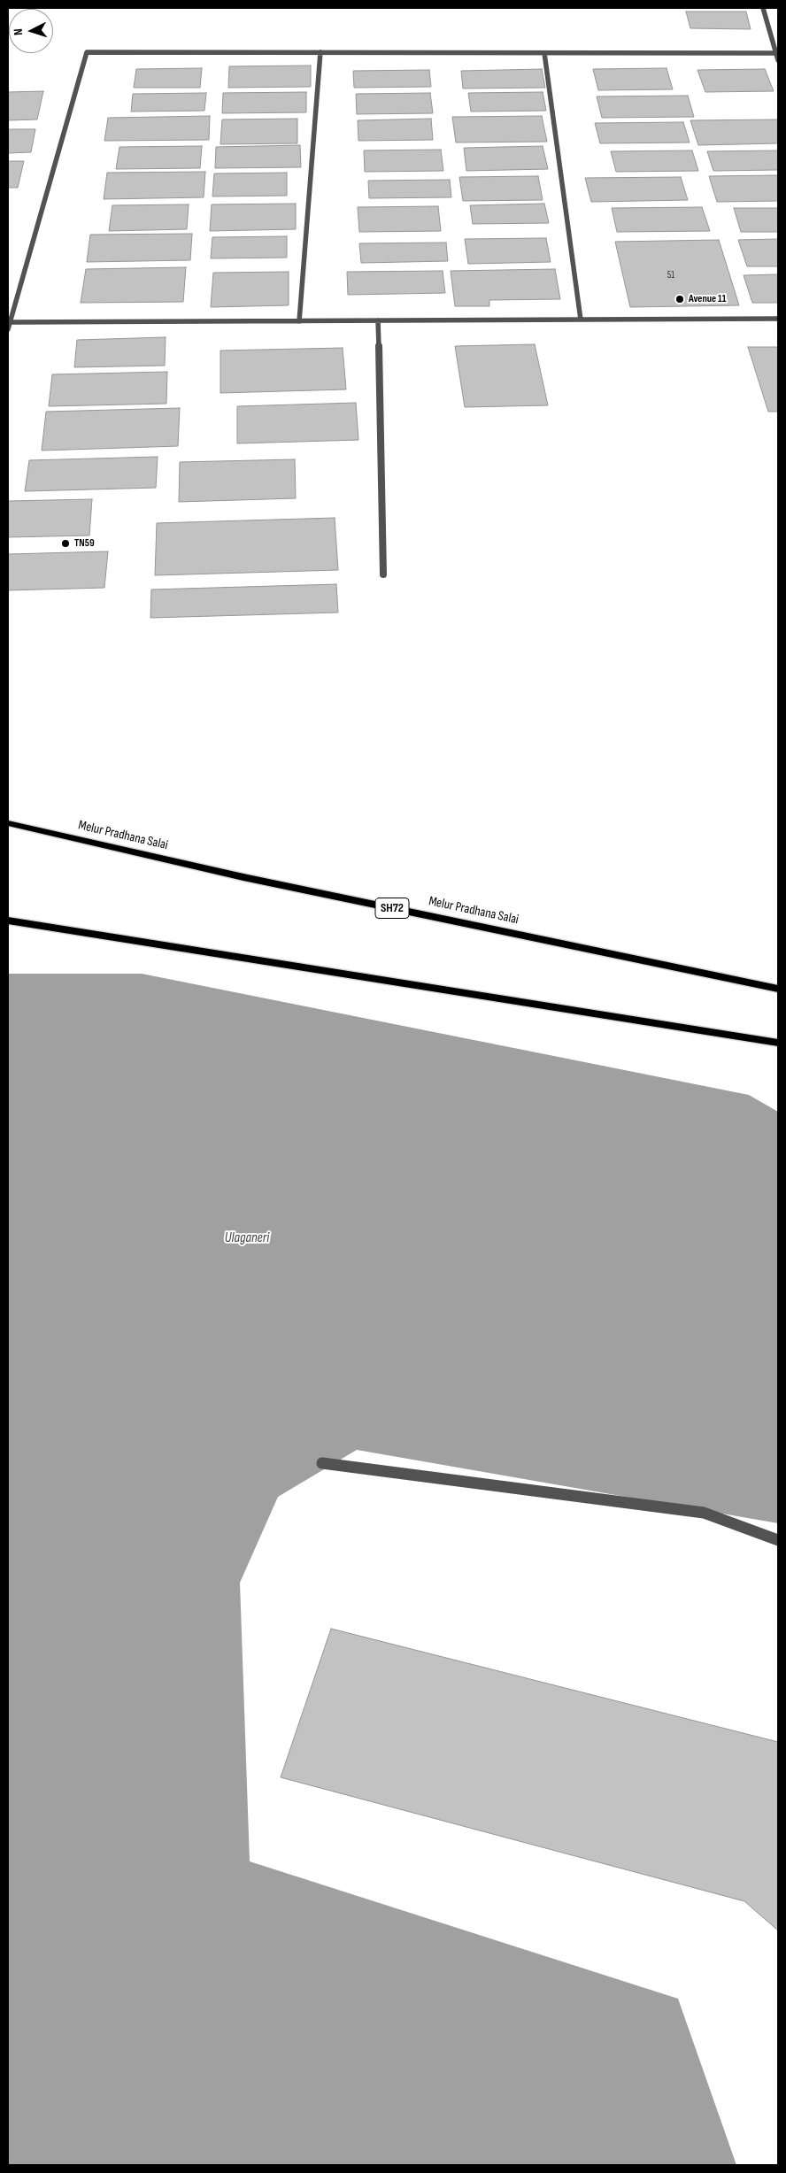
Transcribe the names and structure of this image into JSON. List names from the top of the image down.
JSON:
{
  "streets": {
    "main road": ["Melur Pradhana Salai", "SH72"]
  },
  "water": ["Ulaganeri"],
  "places": ["Avenue 11", "TN59"],
  "house_numbers": ["51"],
  "north": "left"
}
